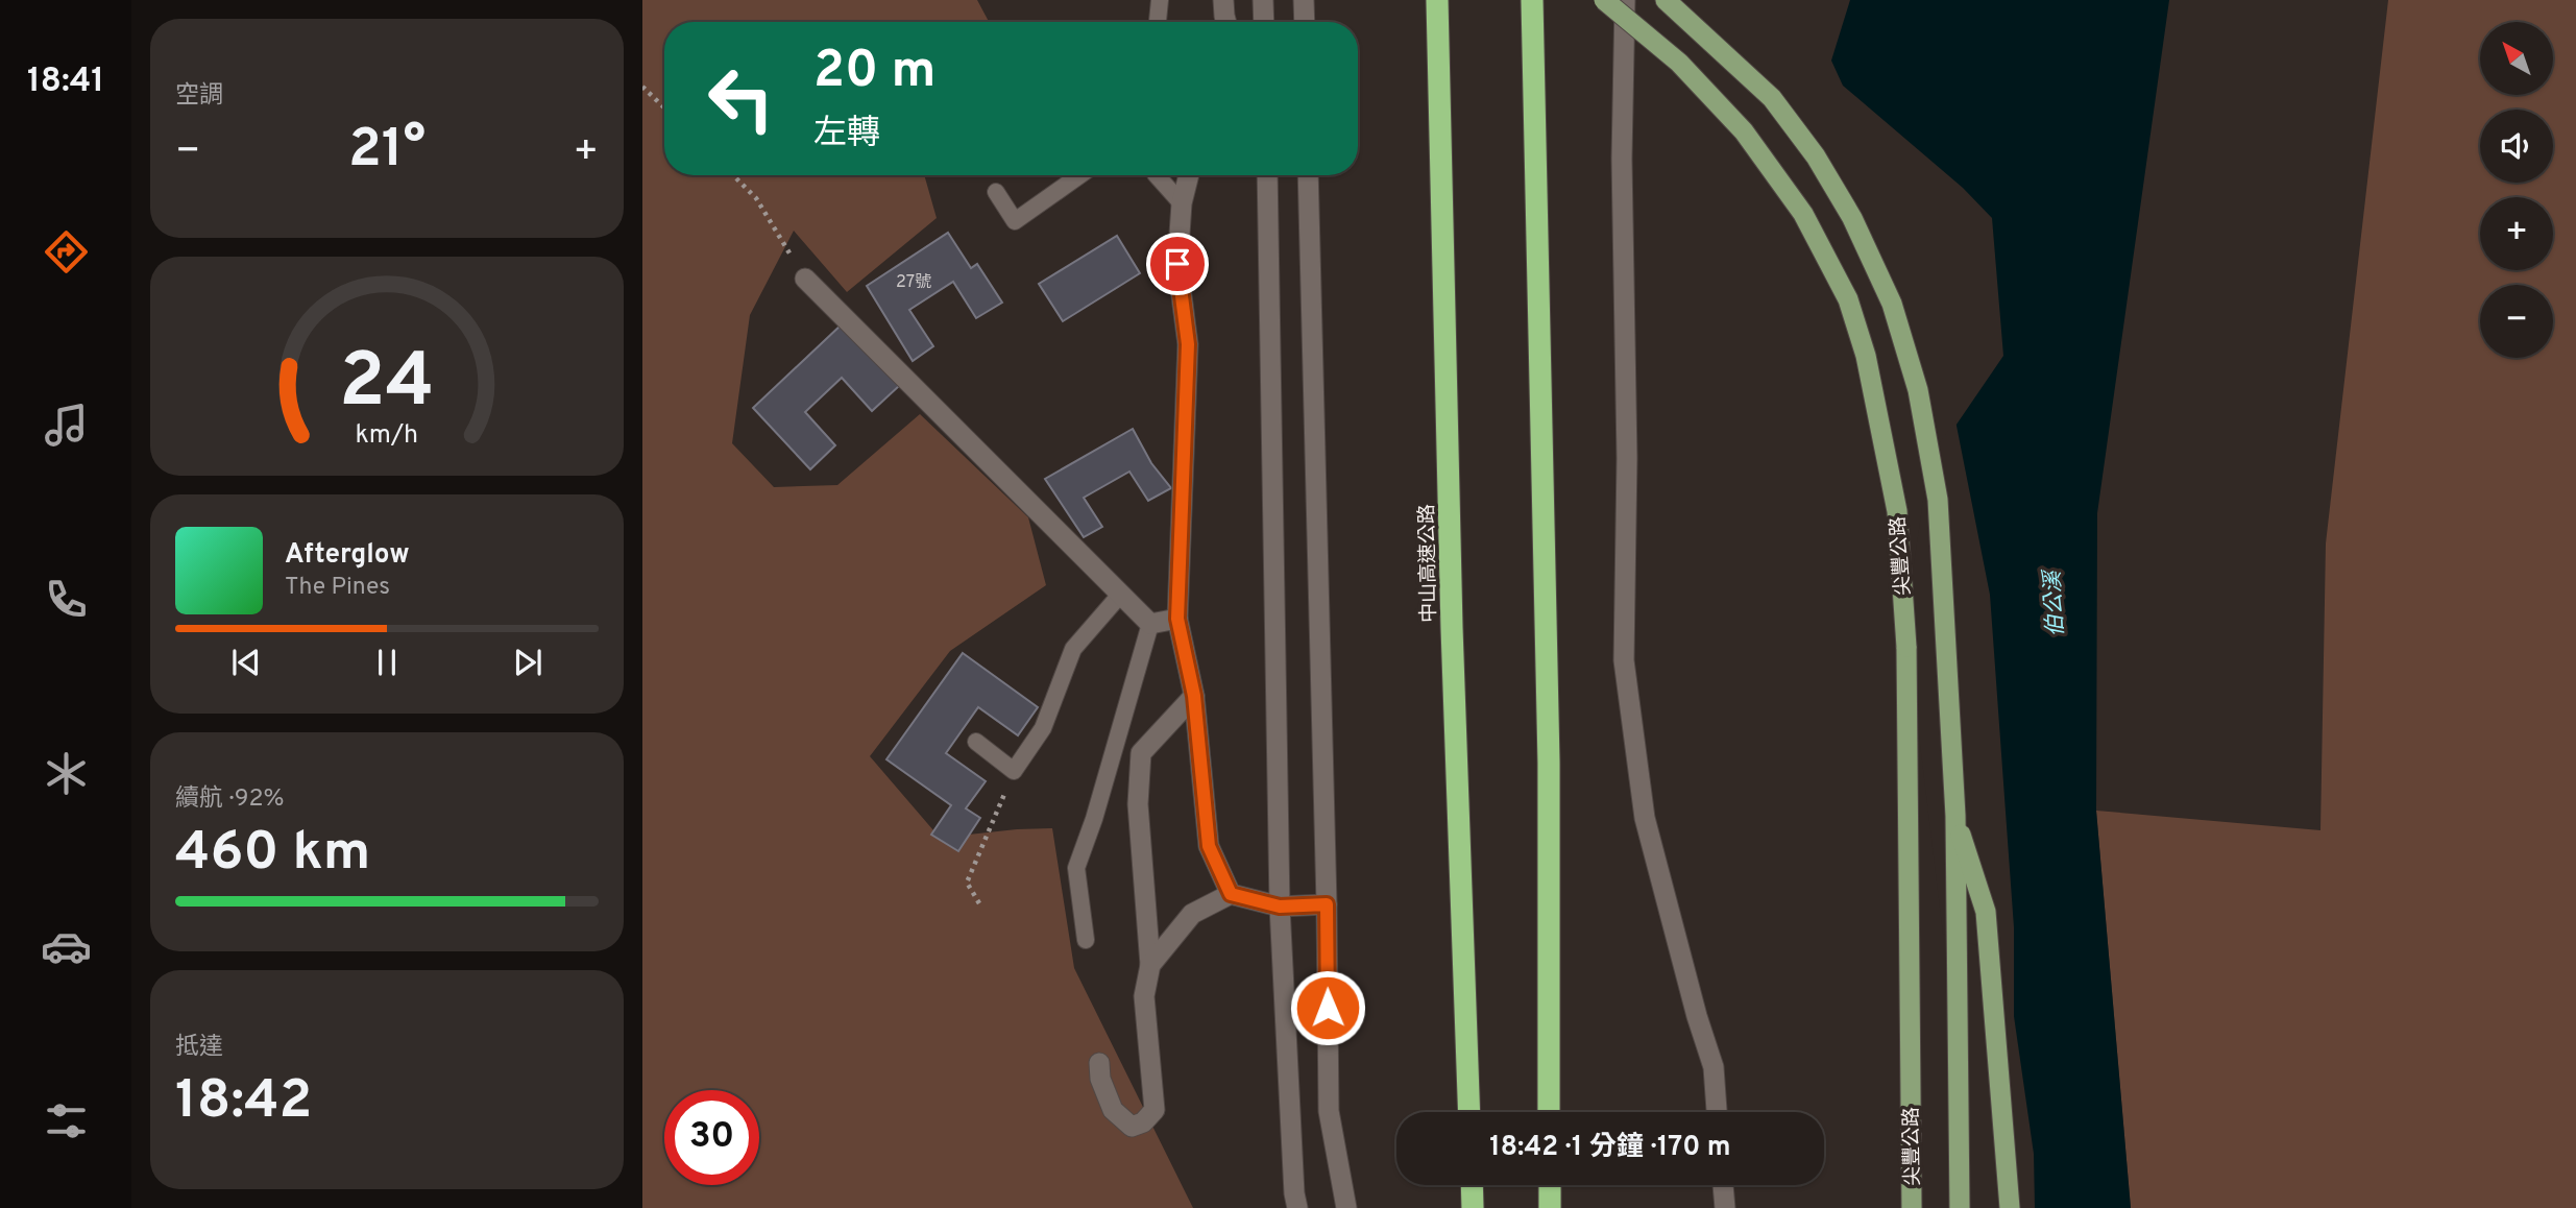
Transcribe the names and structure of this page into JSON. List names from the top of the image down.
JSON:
{
  "streets": {
    "highway": ["中山高速公路"],
    "main road": ["尖豐公路"]
  },
  "water": ["伯公溪"],
  "house_numbers": ["27號"],
  "north": "top left",
  "page": {
    "tabs": "18:41",
    "tile": [
      "空調",
      ["續航 · 92%", "460 km"],
      ["抵達", "18:42"]
    ],
    "map_buttons": ["+", "−"],
    "turn": ["20 m", "左轉"],
    "heat": ["−", "21°", "+"],
    "song": ["Afterglow", "The Pines"],
    "limit": "30",
    "trip": "18:42 · 1 分鐘 · 170 m",
    "gauge": ["24", "km/h"]
  }
}
